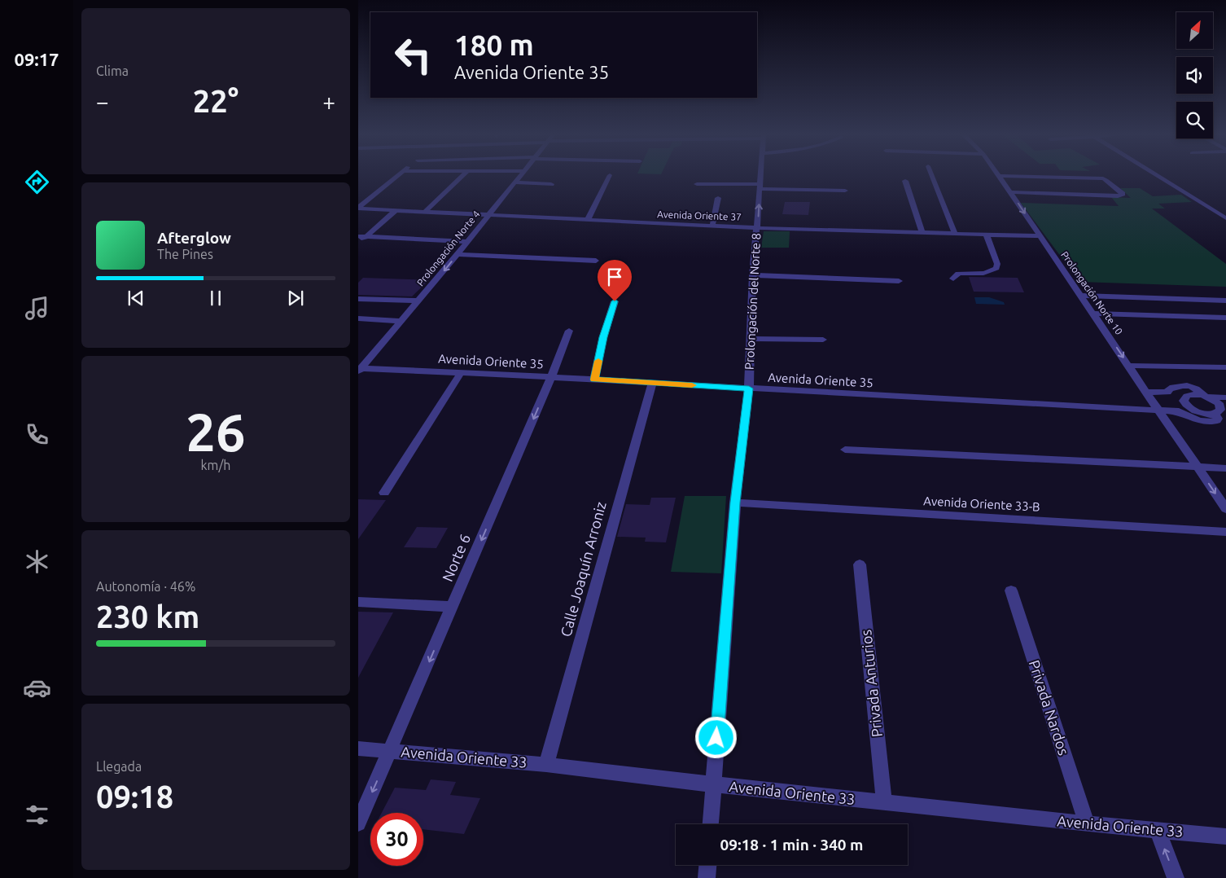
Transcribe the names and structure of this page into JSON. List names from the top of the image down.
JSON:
{
  "streets": {
    "street": [
      "Avenida Oriente 37",
      "Prolongación Norte 4",
      "Prolongación Norte 10",
      "Prolongación del Norte 8",
      "Avenida Oriente 35",
      "Avenida Oriente 33-B",
      "Norte 6",
      "Calle Joaquín Arroniz",
      "Privada Anturios",
      "Privada Nardos",
      "Avenida Oriente 33"
    ]
  },
  "crossings": [
    ["Avenida Oriente 37", "Prolongación Norte 4"],
    ["Avenida Oriente 37", "Prolongación Norte 10"],
    ["Avenida Oriente 37", "Prolongación del Norte 8"],
    ["Prolongación Norte 4", "Avenida Oriente 35"],
    ["Prolongación Norte 10", "Avenida Oriente 35"],
    ["Prolongación del Norte 8", "Avenida Oriente 35"],
    ["Prolongación del Norte 8", "Avenida Oriente 33-B"],
    ["Prolongación del Norte 8", "Avenida Oriente 33"],
    ["Avenida Oriente 35", "Norte 6"],
    ["Avenida Oriente 35", "Calle Joaquín Arroniz"],
    ["Norte 6", "Avenida Oriente 33"],
    ["Calle Joaquín Arroniz", "Avenida Oriente 33"],
    ["Privada Anturios", "Avenida Oriente 33"],
    ["Privada Nardos", "Avenida Oriente 33"]
  ],
  "one_way": ["Prolongación Norte 10", "Norte 6"],
  "north": "top right",
  "page": {
    "tabs": "09:17",
    "tile": [
      "Clima",
      ["26", "km/h"],
      ["Autonomía · 46%", "230 km"],
      ["Llegada", "09:18"]
    ],
    "turn": ["180 m", "Avenida Oriente 35"],
    "heat": ["−", "22°", "+"],
    "song": ["Afterglow", "The Pines"],
    "limit": "30",
    "trip": "09:18 · 1 min · 340 m"
  }
}
